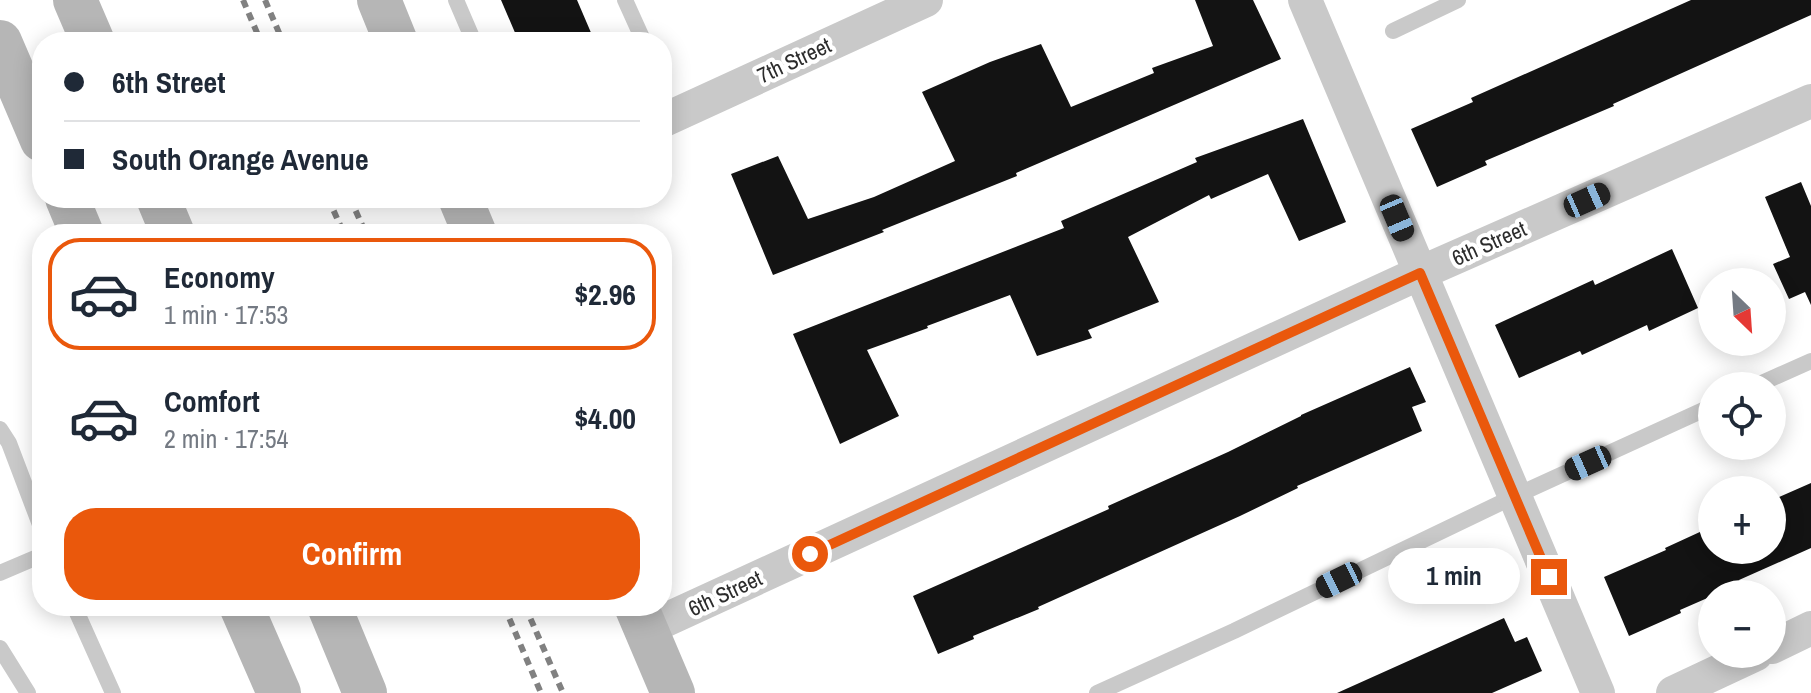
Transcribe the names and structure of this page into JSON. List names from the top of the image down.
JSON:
{
  "streets": {
    "street": ["7th Street", "6th Street"]
  },
  "north": "bottom right",
  "page": {
    "banner": ["6th Street", "South Orange Avenue"],
    "list": [
      {
        "name": "Economy",
        "note": "1 min · 17:53",
        "value": "$2.96"
      },
      {
        "name": "Comfort",
        "note": "2 min · 17:54",
        "value": "$4.00"
      }
    ],
    "map_buttons": ["+", "−"],
    "buttons": "Confirm",
    "bubble": "1 min"
  }
}
